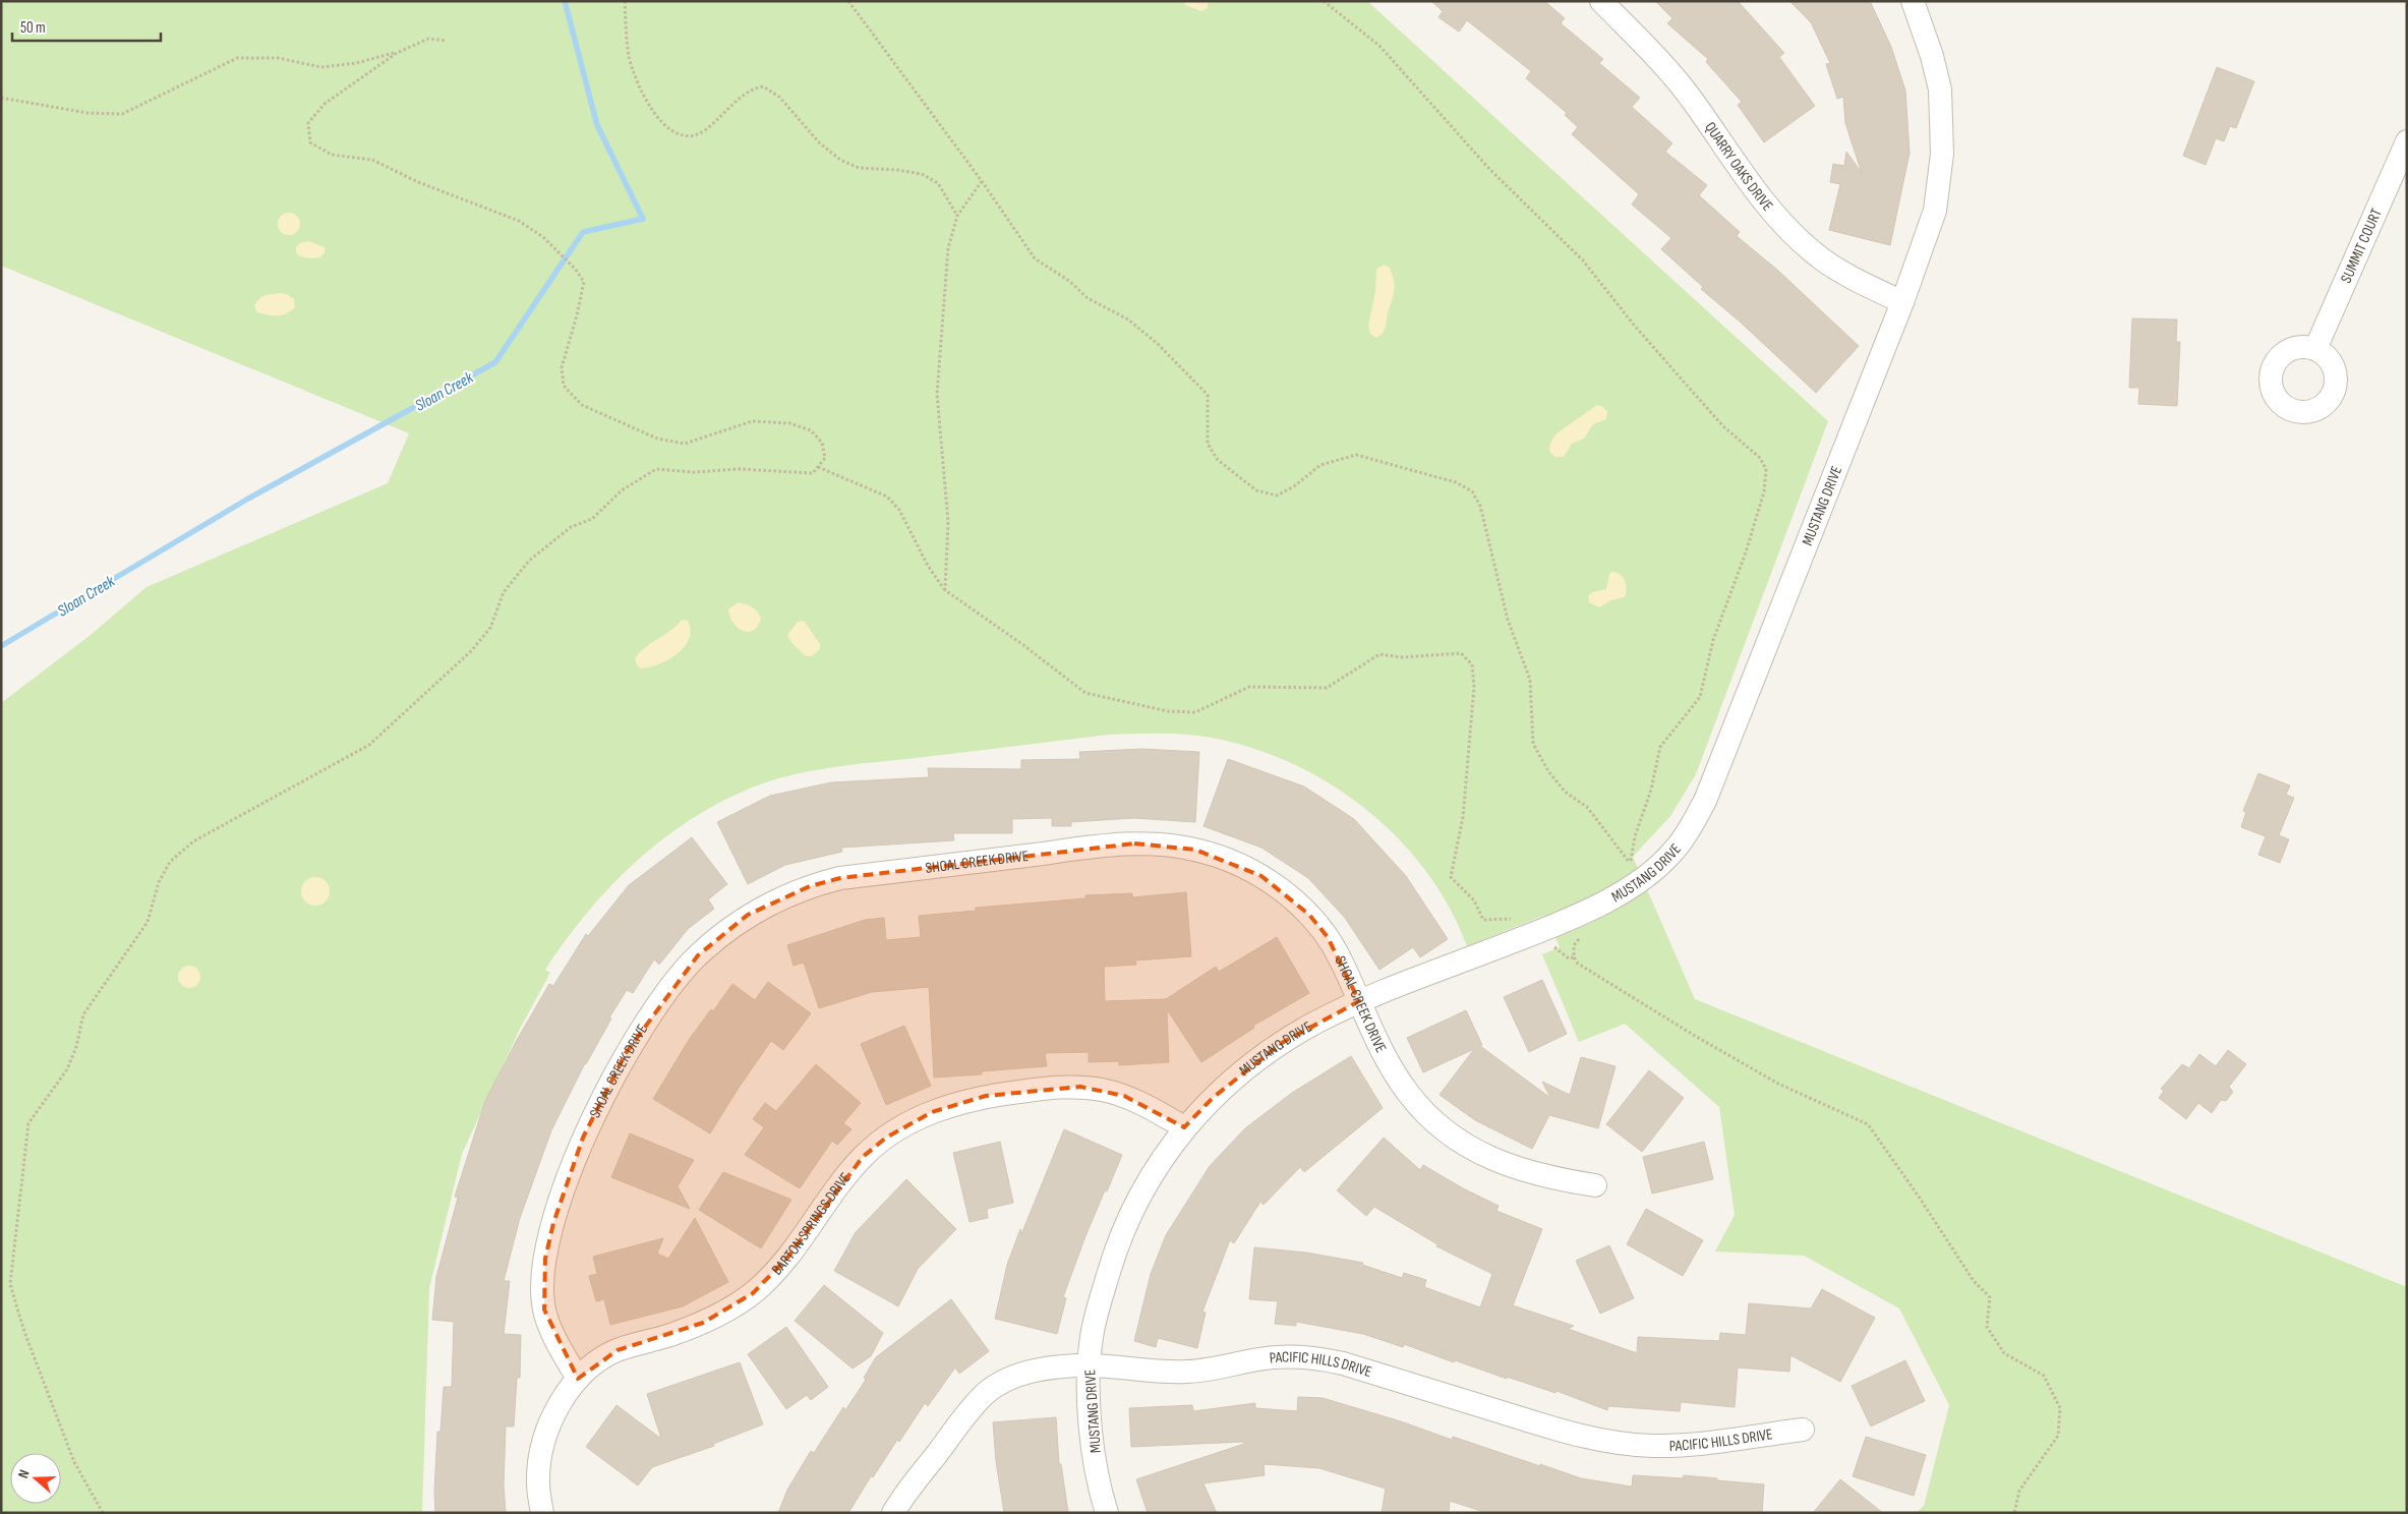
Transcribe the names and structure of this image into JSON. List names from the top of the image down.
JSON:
{
  "streets": {
    "street": [
      "QUARRY OAKS DRIVE",
      "SUMMIT COURT",
      "MUSTANG DRIVE",
      "SHOAL CREEK DRIVE",
      "BARTON SPRINGS DRIVE",
      "PACIFIC HILLS DRIVE"
    ]
  },
  "crossings": [
    ["QUARRY OAKS DRIVE", "MUSTANG DRIVE"],
    ["MUSTANG DRIVE", "SHOAL CREEK DRIVE"],
    ["MUSTANG DRIVE", "BARTON SPRINGS DRIVE"],
    ["MUSTANG DRIVE", "PACIFIC HILLS DRIVE"],
    ["SHOAL CREEK DRIVE", "BARTON SPRINGS DRIVE"]
  ],
  "water": ["Sloan Creek"],
  "scale_bar": "50 m",
  "north": "left"
}
